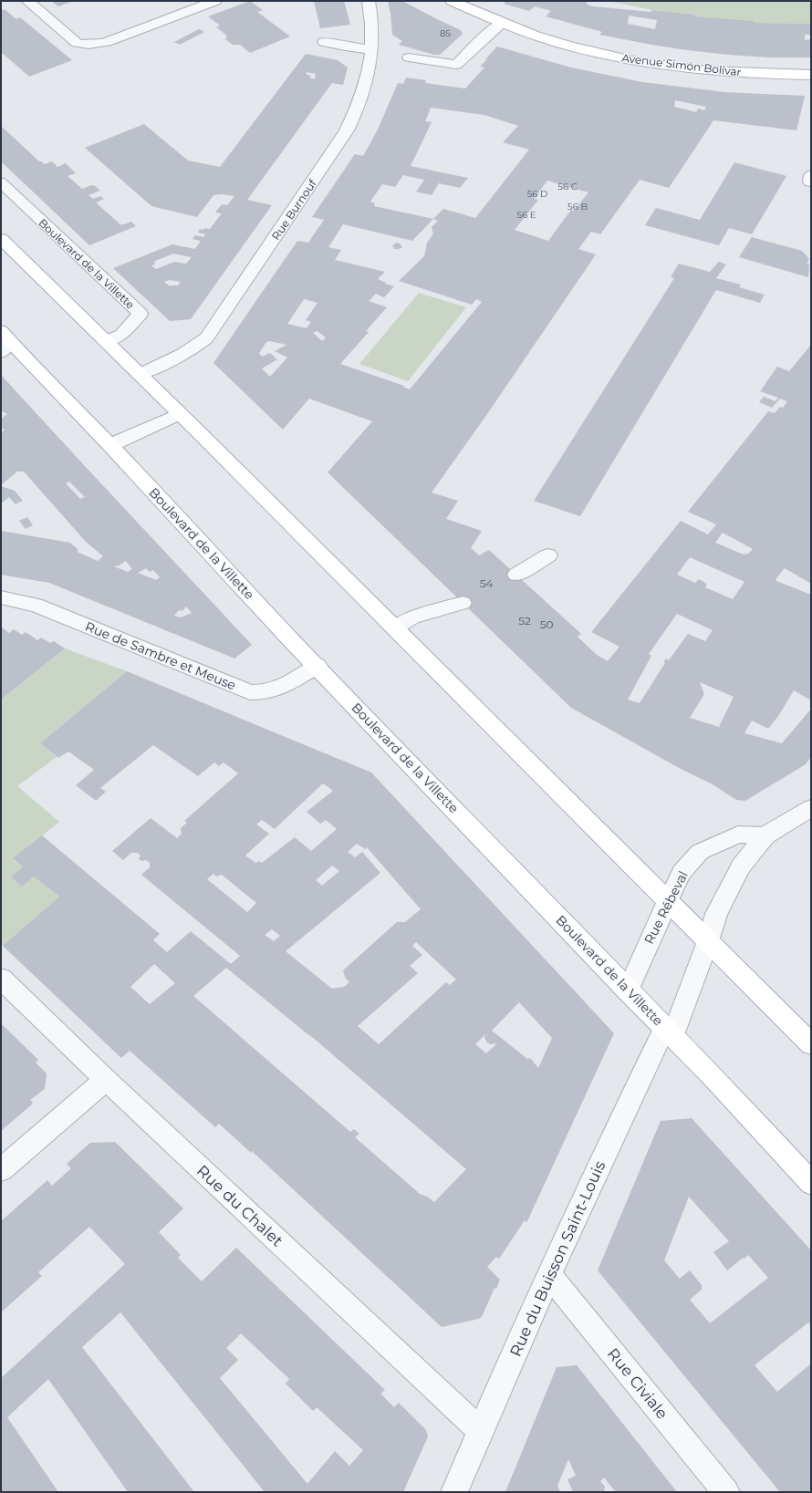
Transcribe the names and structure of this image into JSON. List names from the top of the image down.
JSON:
{
  "streets": {
    "main road": ["Avenue Simón Bolívar", "Boulevard de la Villette"],
    "street": [
      "Rue Burnouf",
      "Rue de Sambre et Meuse",
      "Rue Rébeval",
      "Rue du Chalet",
      "Rue du Buisson Saint-Louis",
      "Rue Civiale"
    ]
  },
  "crossings": [
    ["Boulevard de la Villette", "Rue de Sambre et Meuse"],
    ["Boulevard de la Villette", "Rue Rébeval"],
    ["Boulevard de la Villette", "Rue du Buisson Saint-Louis"],
    ["Rue du Chalet", "Rue du Buisson Saint-Louis"],
    ["Rue du Buisson Saint-Louis", "Rue Civiale"]
  ],
  "house_numbers": [
    "85",
    "56 C",
    "56 D",
    "56 B",
    "56 E",
    "54",
    "52",
    "50"
  ]
}
